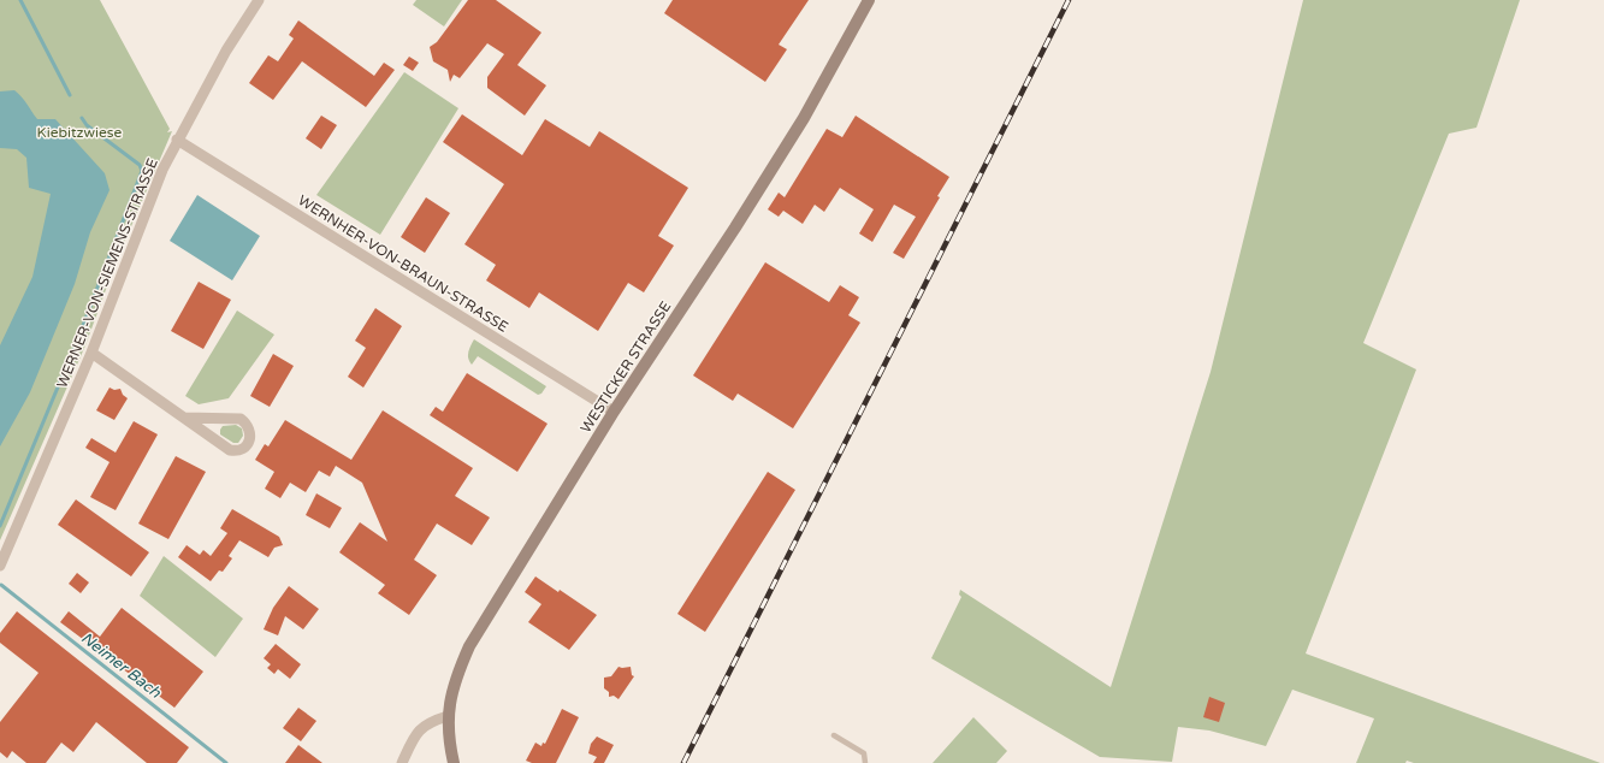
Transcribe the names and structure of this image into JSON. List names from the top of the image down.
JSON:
{
  "streets": {
    "main road": ["WESTICKER STRASSE"],
    "street": ["WERNHER-VON-BRAUN-STRASSE", "WERNER-VON-SIEMENS-STRASSE"]
  },
  "crossings": [
    ["WERNHER-VON-BRAUN-STRASSE", "WERNER-VON-SIEMENS-STRASSE"],
    ["WERNHER-VON-BRAUN-STRASSE", "WESTICKER STRASSE"]
  ],
  "water": ["Neimer Bach"],
  "parks": ["Kiebitzwiese"]
}
